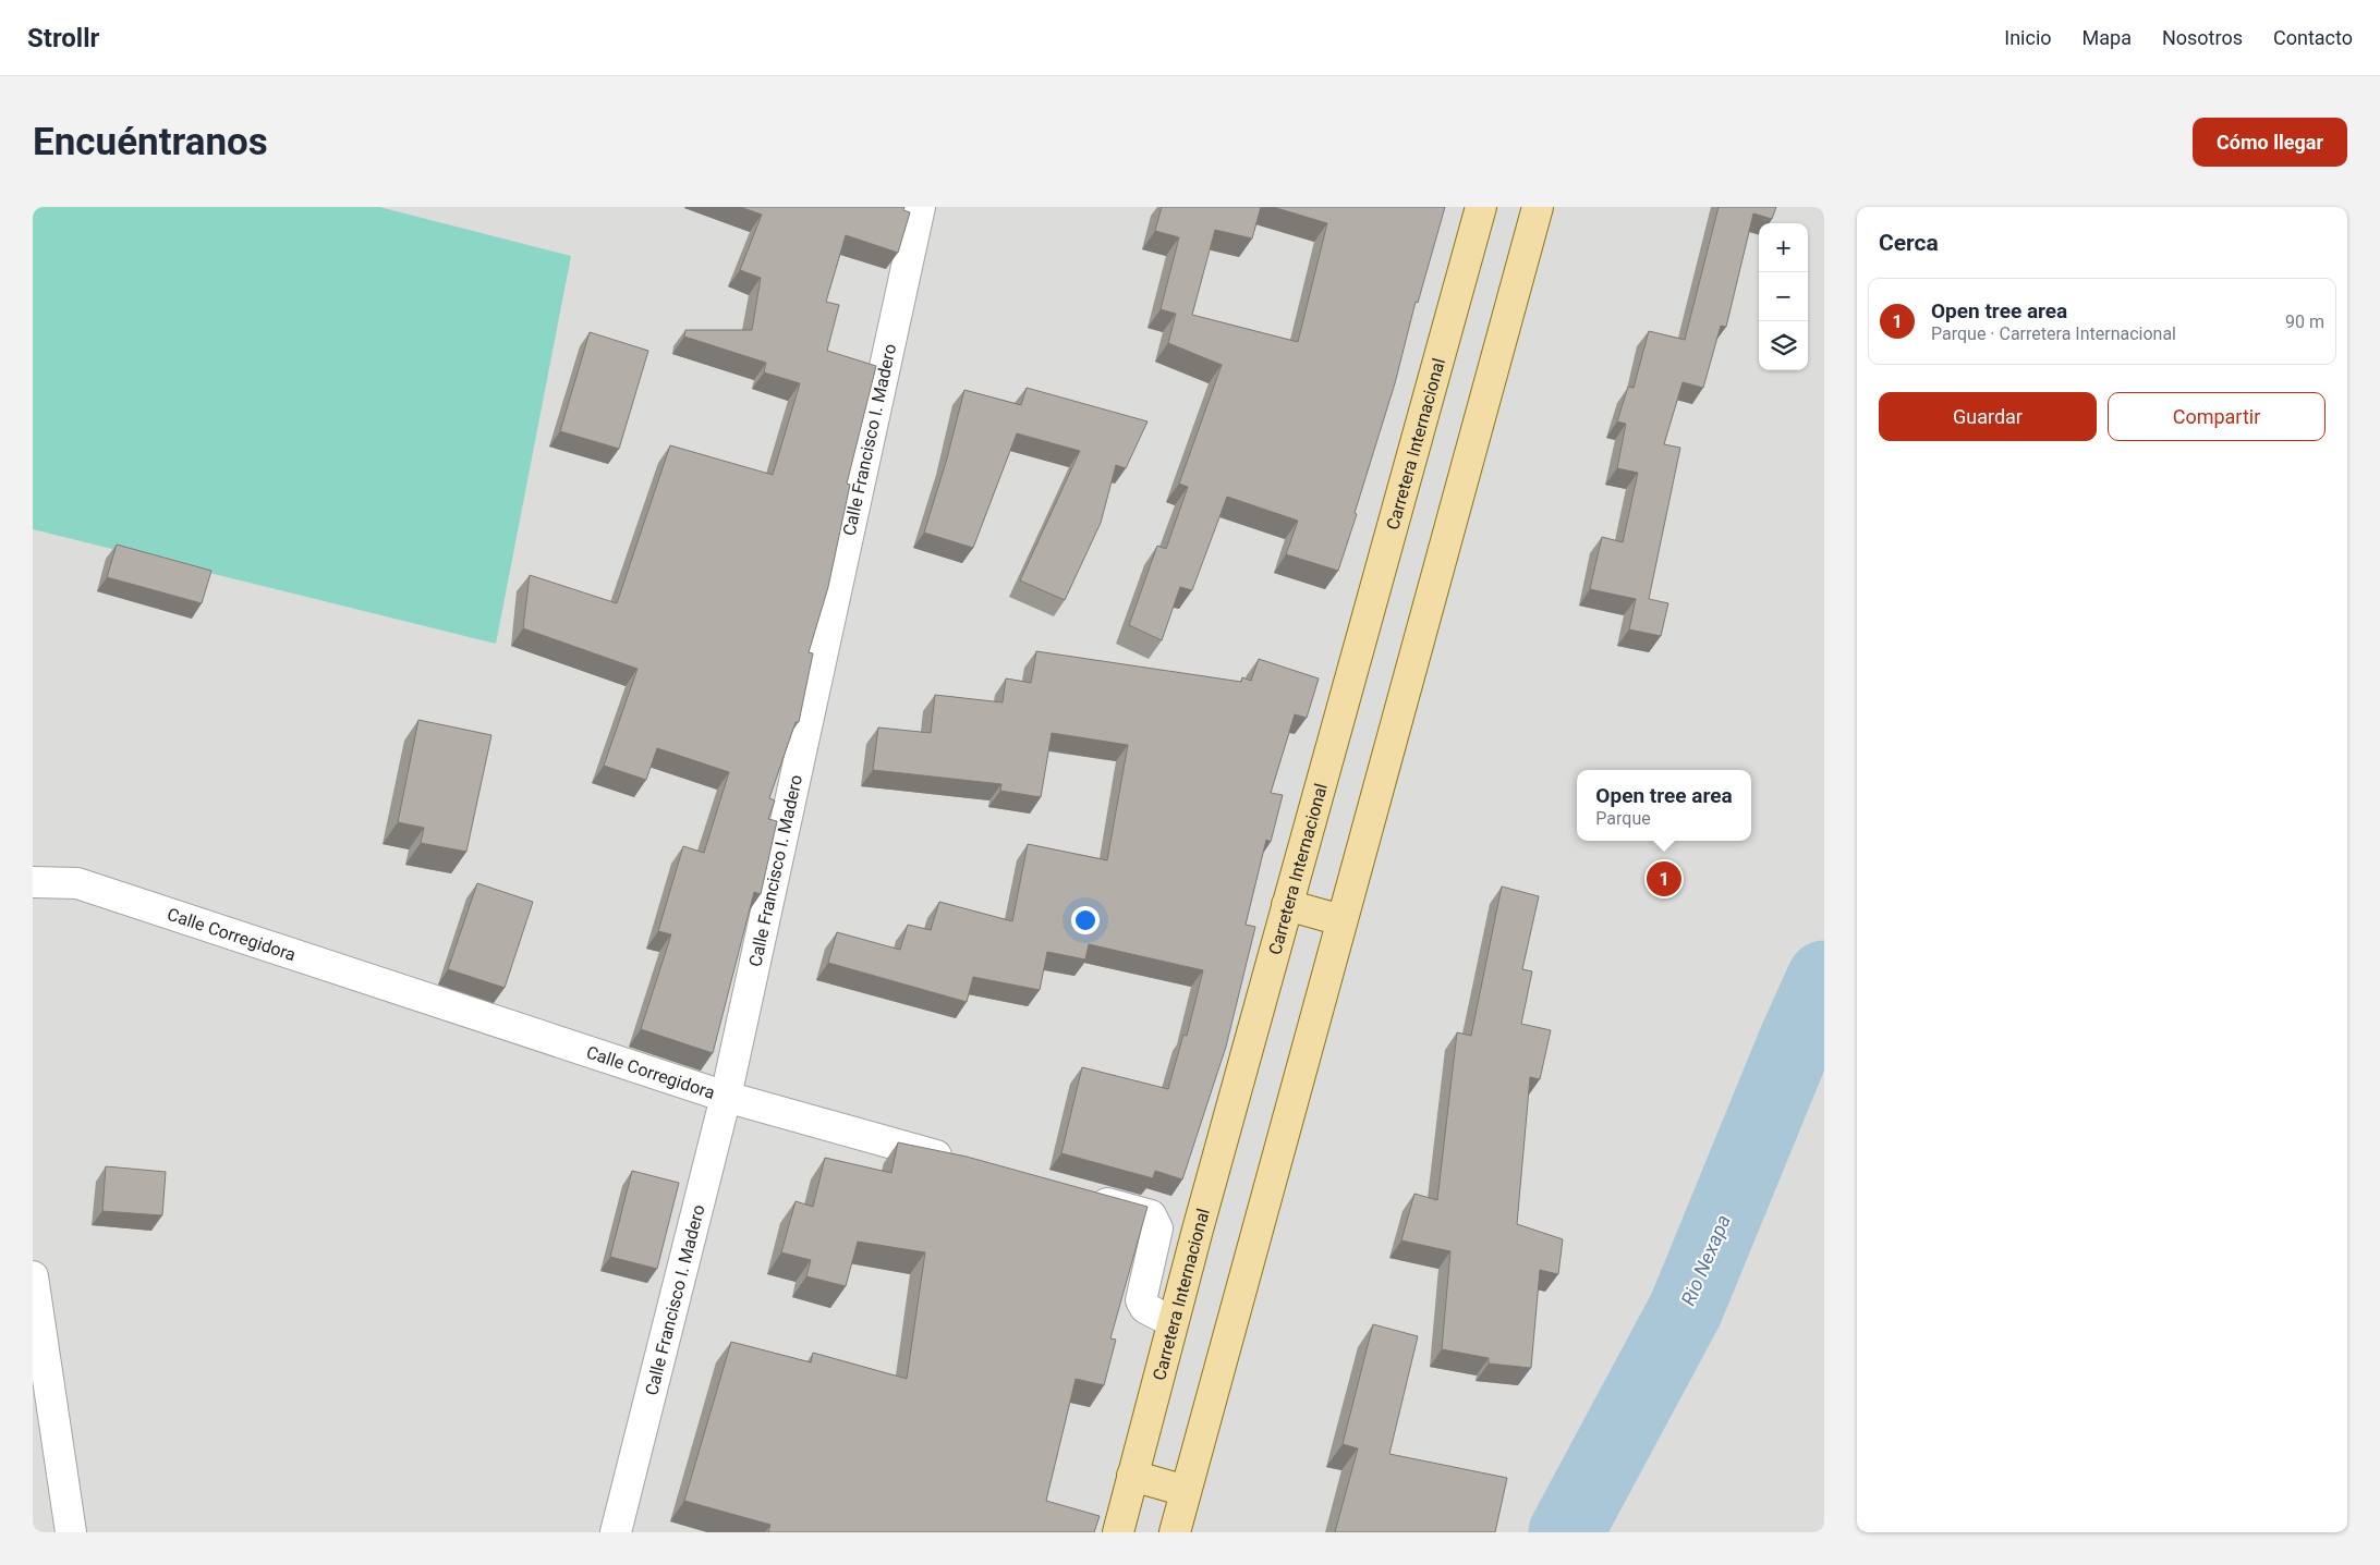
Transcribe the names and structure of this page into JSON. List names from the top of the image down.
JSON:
{
  "streets": {
    "main road": ["Carretera Internacional"],
    "street": ["Calle Francisco I. Madero", "Calle Corregidora"]
  },
  "crossings": [
    ["Calle Francisco I. Madero", "Calle Corregidora"]
  ],
  "water": ["Rio Nexapa"],
  "page": {
    "header": "Strollr",
    "nav": [
      "Inicio",
      "Mapa",
      "Nosotros",
      "Contacto"
    ],
    "buttons": [
      "Cómo llegar",
      ["Guardar", "Compartir"]
    ],
    "title": "Encuéntranos",
    "heading": "Cerca",
    "map_buttons": ["+", "−"],
    "list": [
      {
        "mark": "1",
        "name": "Open tree area",
        "note": "Parque · Carretera Internacional",
        "value": "90 m"
      }
    ],
    "popup": ["Open tree area", "Parque"],
    "pins": "1"
  }
}
